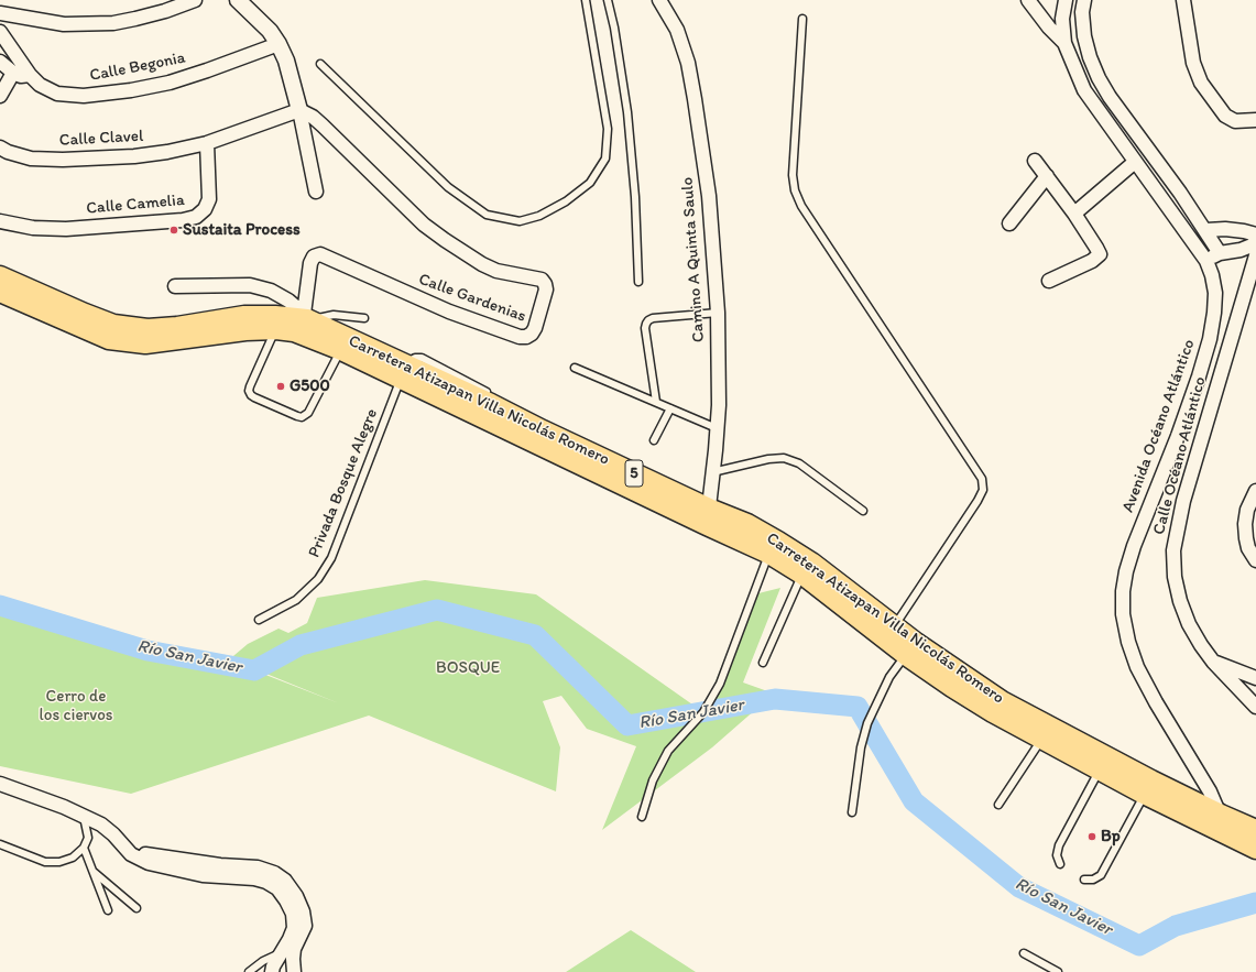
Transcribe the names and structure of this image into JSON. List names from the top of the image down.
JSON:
{
  "streets": {
    "main road": ["Carretera Atizapan Villa Nicolás Romero", "5"],
    "street": [
      "Calle Begonia",
      "Calle Clavel",
      "Calle Camelia",
      "Camino A Quinta Saulo",
      "Calle Gardenias",
      "Avenida Océano Atlántico",
      "Calle Océano Atlántico"
    ],
    "lane": ["Privada Bosque Alegre"]
  },
  "crossings": [
    ["Calle Clavel", "Calle Camelia"],
    ["Calle Clavel", "Calle Gardenias"],
    ["Camino A Quinta Saulo", "Carretera Atizapan Villa Nicolás Romero"],
    ["Calle Gardenias", "Carretera Atizapan Villa Nicolás Romero"],
    ["Carretera Atizapan Villa Nicolás Romero", "Avenida Océano Atlántico"],
    ["Carretera Atizapan Villa Nicolás Romero", "5"],
    ["Carretera Atizapan Villa Nicolás Romero", "Privada Bosque Alegre"],
    ["Avenida Océano Atlántico", "5"]
  ],
  "water": ["Río San Javier"],
  "parks": ["BOSQUE", "Cerro de los ciervos"],
  "places": ["Sustaita Process", "G500", "Bp"]
}
